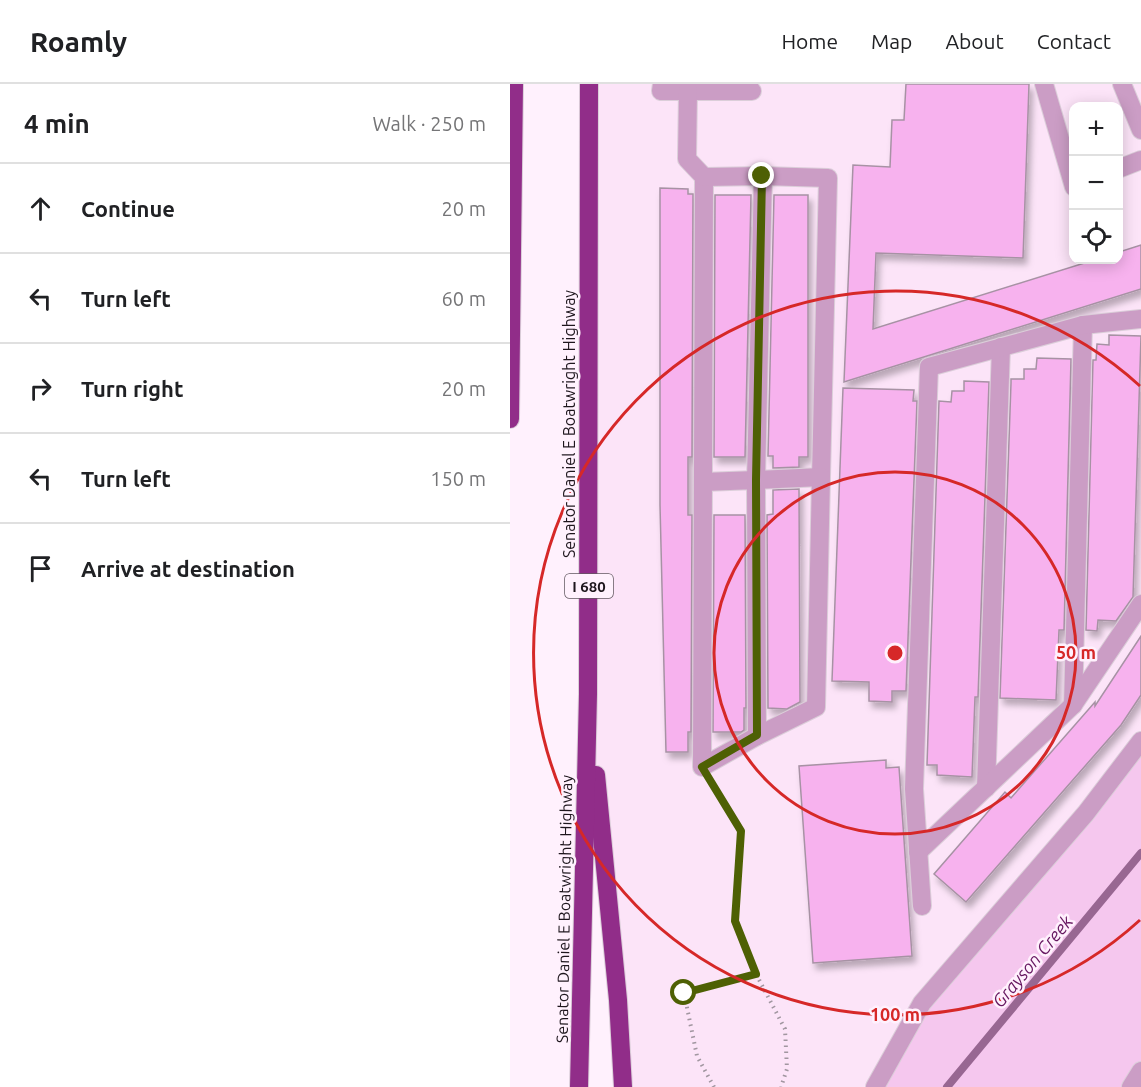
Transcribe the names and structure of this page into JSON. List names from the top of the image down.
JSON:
{
  "streets": {
    "highway": ["Senator Daniel E Boatwright Highway", "I 680"]
  },
  "water": ["Grayson Creek"],
  "page": {
    "header": "Roamly",
    "nav": [
      "Home",
      "Map",
      "About",
      "Contact"
    ],
    "heading": ["4 min", "Walk · 250 m"],
    "map_buttons": ["+", "−"],
    "list": [
      ["Continue", "20 m"],
      ["Turn left", "60 m"],
      ["Turn right", "20 m"],
      ["Turn left", "150 m"],
      "Arrive at destination"
    ]
  },
  "rings": ["50 m", "100 m"]
}
